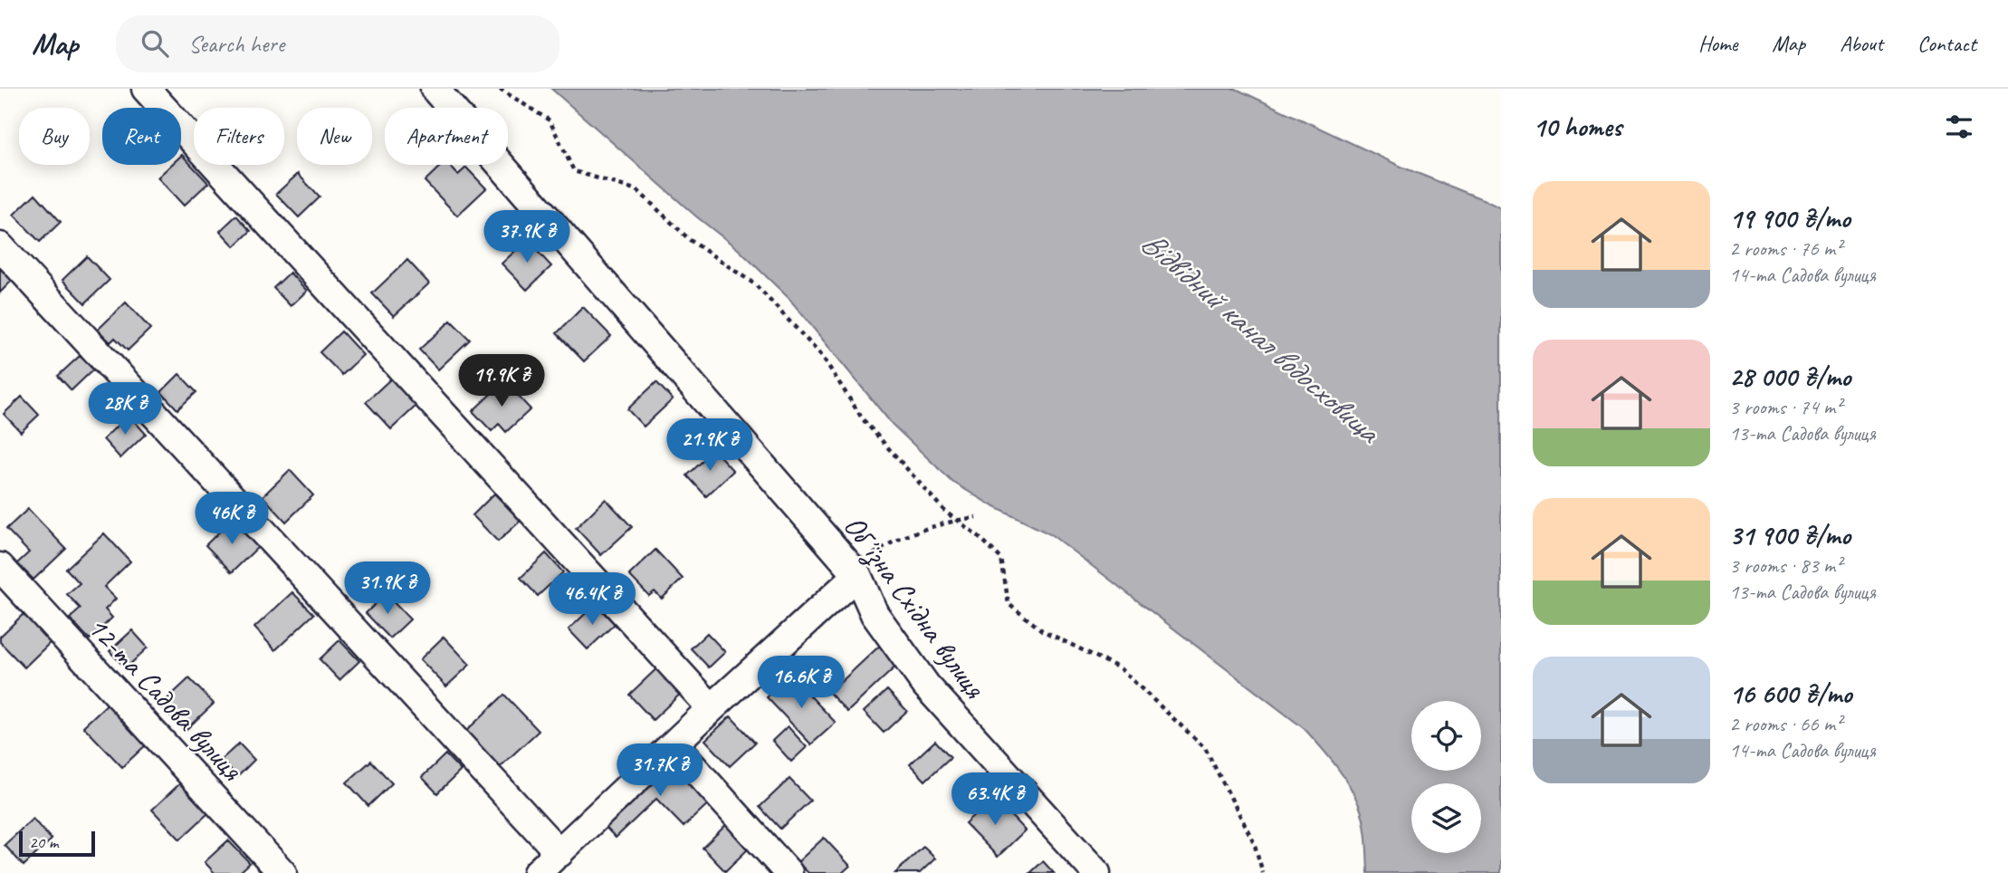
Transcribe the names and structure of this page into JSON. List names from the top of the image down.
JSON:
{
  "streets": {
    "street": ["Обʼїзна Східна вулиця", "12-та Садова вулиця"]
  },
  "water": ["Відвідний канал водосховища"],
  "scale_bar": "20 m",
  "page": {
    "header": "Map",
    "search": "Search here",
    "nav": [
      "Home",
      "Map",
      "About",
      "Contact"
    ],
    "heading": "10 homes",
    "chip": [
      "Buy",
      "Rent",
      "Filters",
      "New",
      "Apartment"
    ],
    "list": [
      {
        "name": "19 900 ₴/mo",
        "note": "2 rooms · 76 m² · 14-та Садова вулиця"
      },
      {
        "name": "28 000 ₴/mo",
        "note": "3 rooms · 74 m² · 13-та Садова вулиця"
      },
      {
        "name": "31 900 ₴/mo",
        "note": "3 rooms · 83 m² · 13-та Садова вулиця"
      },
      {
        "name": "16 600 ₴/mo",
        "note": "2 rooms · 66 m² · 14-та Садова вулиця"
      }
    ],
    "price": [
      "37.9K ₴",
      "19.9K ₴",
      "28K ₴",
      "21.9K ₴",
      "46K ₴",
      "31.9K ₴",
      "46.4K ₴",
      "16.6K ₴",
      "31.7K ₴",
      "63.4K ₴"
    ],
    "scale": "20 m"
  }
}
